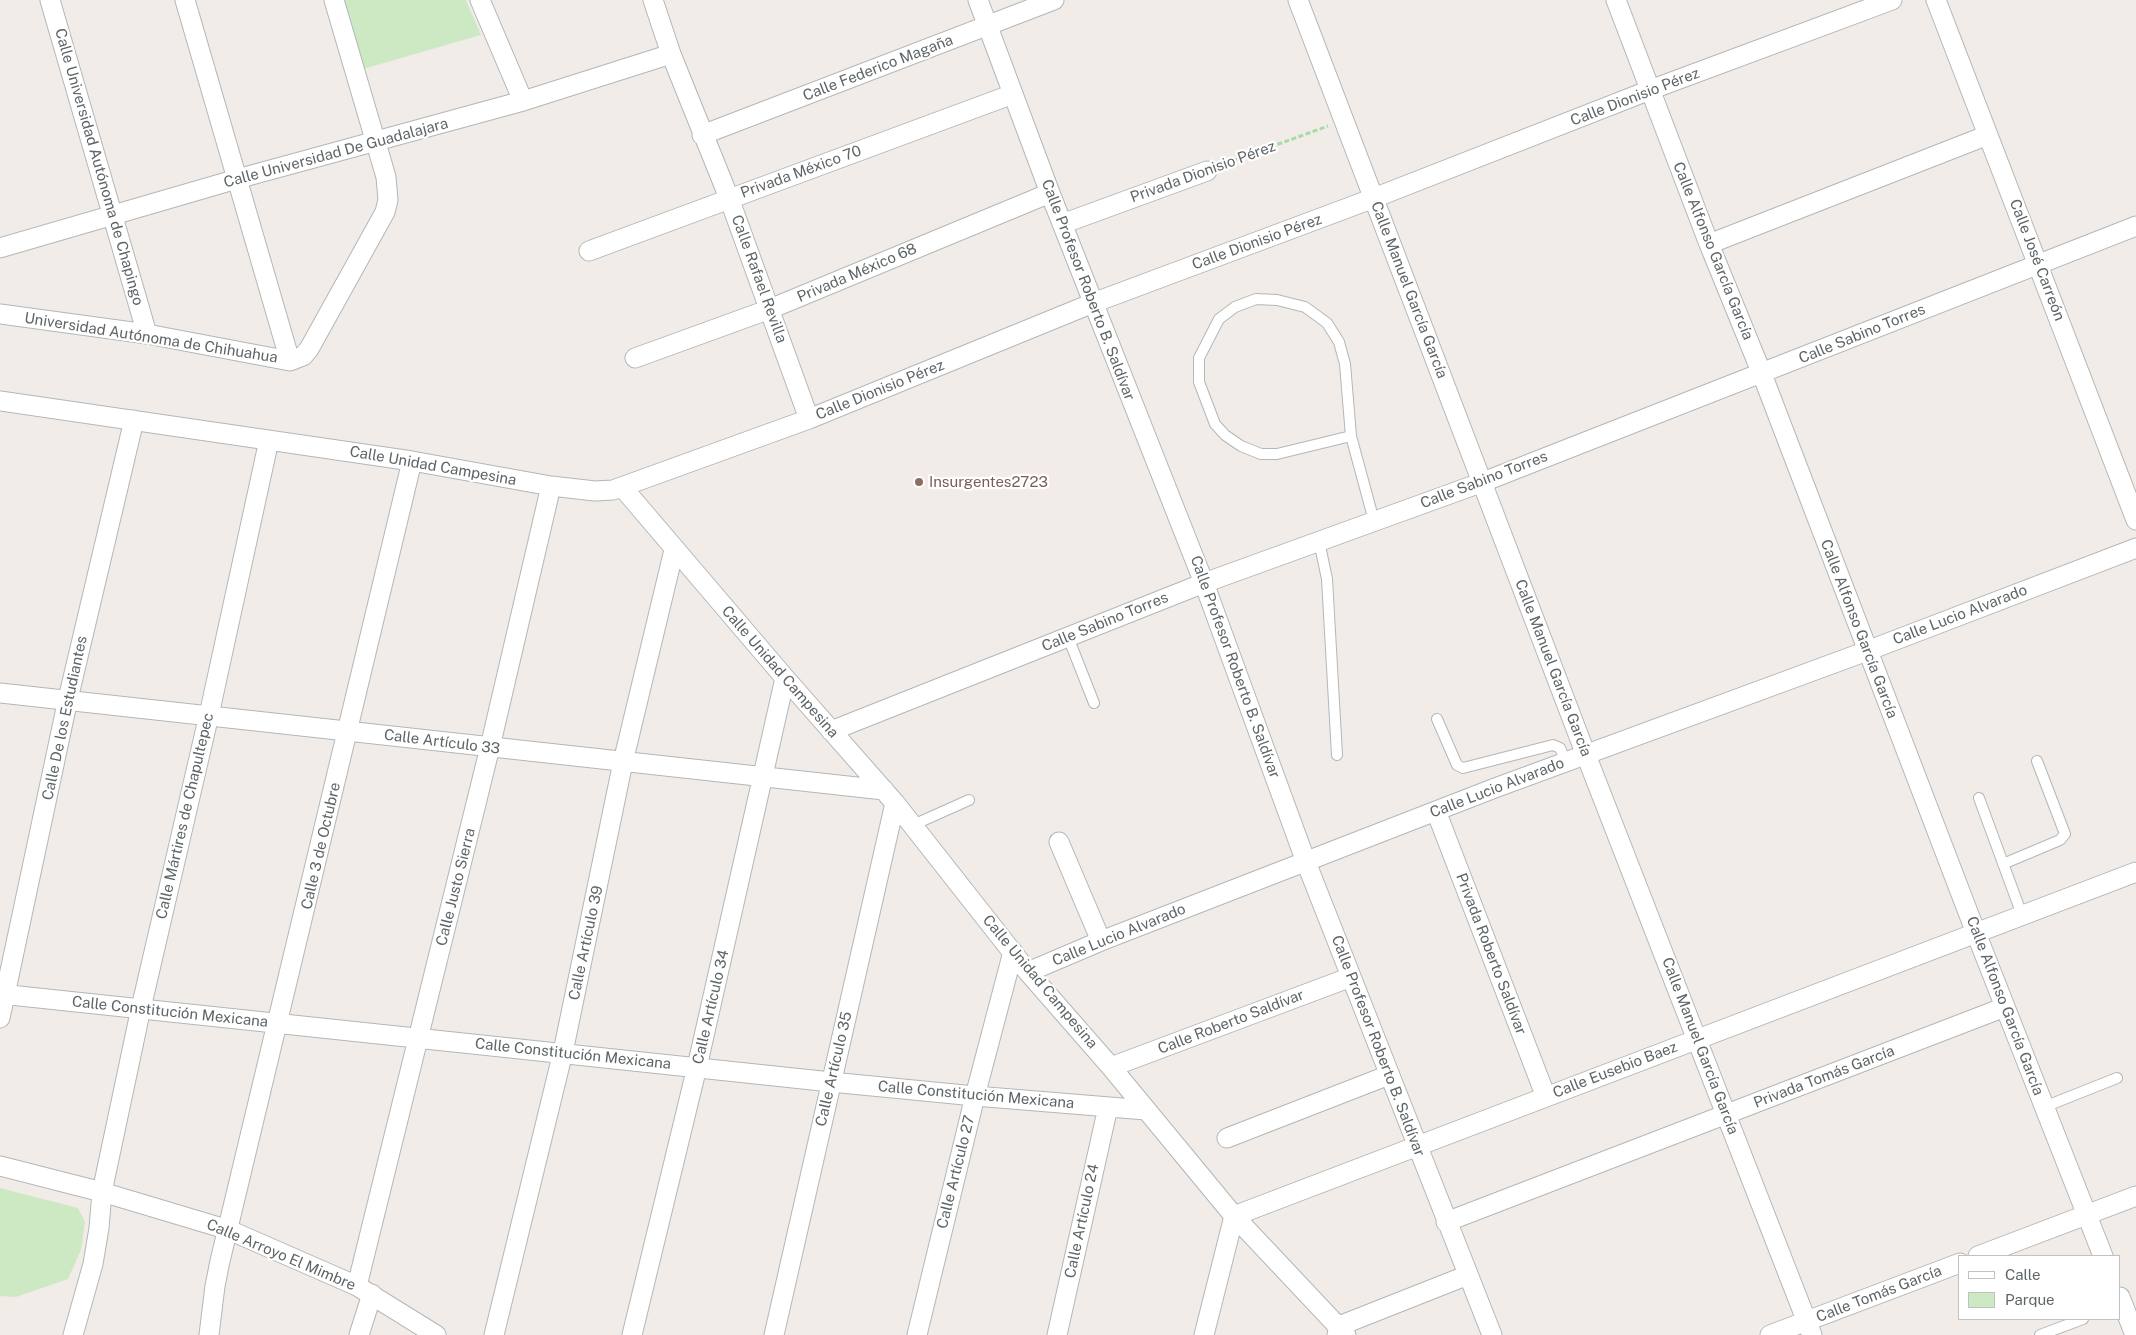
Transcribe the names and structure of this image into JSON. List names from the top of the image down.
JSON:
{
  "streets": {
    "street": [
      "Calle Federico Magaña",
      "Calle Dionisio Pérez",
      "Calle Universidad De Guadalajara",
      "Calle Universidad Autónoma de Chapingo",
      "Privada México 70",
      "Privada Dionisio Pérez",
      "Calle Alfonso García García",
      "Calle José Carreón",
      "Privada México 68",
      "Calle Rafael Revilla",
      "Calle Profesor Roberto B. Saldívar",
      "Calle Manuel García García",
      "Calle Sabino Torres",
      "Universidad Autónoma de Chihuahua",
      "Calle Unidad Campesina",
      "Calle Lucio Alvarado",
      "Calle De los Estudiantes",
      "Calle Artículo 33",
      "Calle Mártires de Chapultepec",
      "Calle 3 de Octubre",
      "Calle Justo Sierra",
      "Calle Artículo 39",
      "Privada Roberto Saldívar",
      "Calle Artículo 34",
      "Calle Constitución Mexicana",
      "Calle Roberto Saldívar",
      "Calle Artículo 35",
      "Calle Eusebio Baez",
      "Privada Tomás García",
      "Calle Artículo 27",
      "Calle Artículo 24",
      "Calle Arroyo El Mimbre",
      "Calle Tomás García"
    ]
  },
  "crossings": [
    ["Calle Federico Magaña", "Calle Rafael Revilla"],
    ["Calle Federico Magaña", "Calle Profesor Roberto B. Saldívar"],
    ["Calle Dionisio Pérez", "Calle Alfonso García García"],
    ["Calle Dionisio Pérez", "Calle Rafael Revilla"],
    ["Calle Dionisio Pérez", "Calle Profesor Roberto B. Saldívar"],
    ["Calle Dionisio Pérez", "Calle Manuel García García"],
    ["Calle Dionisio Pérez", "Calle Unidad Campesina"],
    ["Calle Universidad De Guadalajara", "Calle Universidad Autónoma de Chapingo"],
    ["Calle Universidad De Guadalajara", "Calle Rafael Revilla"],
    ["Calle Universidad De Guadalajara", "Universidad Autónoma de Chihuahua"],
    ["Calle Universidad Autónoma de Chapingo", "Universidad Autónoma de Chihuahua"],
    ["Privada México 70", "Calle Rafael Revilla"],
    ["Privada México 70", "Calle Profesor Roberto B. Saldívar"],
    ["Privada Dionisio Pérez", "Calle Profesor Roberto B. Saldívar"],
    ["Privada Dionisio Pérez", "Calle Manuel García García"],
    ["Calle Alfonso García García", "Calle Sabino Torres"],
    ["Calle Alfonso García García", "Calle Lucio Alvarado"],
    ["Calle Alfonso García García", "Calle Eusebio Baez"],
    ["Calle Alfonso García García", "Privada Tomás García"],
    ["Calle José Carreón", "Calle Sabino Torres"],
    ["Privada México 68", "Calle Rafael Revilla"],
    ["Privada México 68", "Calle Profesor Roberto B. Saldívar"],
    ["Calle Profesor Roberto B. Saldívar", "Calle Sabino Torres"],
    ["Calle Profesor Roberto B. Saldívar", "Calle Lucio Alvarado"],
    ["Calle Profesor Roberto B. Saldívar", "Calle Roberto Saldívar"],
    ["Calle Profesor Roberto B. Saldívar", "Calle Eusebio Baez"],
    ["Calle Profesor Roberto B. Saldívar", "Privada Tomás García"],
    ["Calle Manuel García García", "Calle Sabino Torres"],
    ["Calle Manuel García García", "Calle Lucio Alvarado"],
    ["Calle Manuel García García", "Calle Eusebio Baez"],
    ["Calle Manuel García García", "Privada Tomás García"],
    ["Calle Manuel García García", "Calle Tomás García"],
    ["Calle Sabino Torres", "Calle Unidad Campesina"],
    ["Calle Unidad Campesina", "Calle Lucio Alvarado"],
    ["Calle Unidad Campesina", "Calle De los Estudiantes"],
    ["Calle Unidad Campesina", "Calle Artículo 33"],
    ["Calle Unidad Campesina", "Calle Mártires de Chapultepec"],
    ["Calle Unidad Campesina", "Calle 3 de Octubre"],
    ["Calle Unidad Campesina", "Calle Justo Sierra"],
    ["Calle Unidad Campesina", "Calle Artículo 39"],
    ["Calle Unidad Campesina", "Calle Artículo 34"],
    ["Calle Unidad Campesina", "Calle Constitución Mexicana"],
    ["Calle Unidad Campesina", "Calle Roberto Saldívar"],
    ["Calle Unidad Campesina", "Calle Artículo 35"],
    ["Calle Unidad Campesina", "Calle Eusebio Baez"],
    ["Calle Unidad Campesina", "Calle Artículo 27"],
    ["Calle Lucio Alvarado", "Privada Roberto Saldívar"],
    ["Calle De los Estudiantes", "Calle Artículo 33"],
    ["Calle De los Estudiantes", "Calle Constitución Mexicana"],
    ["Calle Artículo 33", "Calle Mártires de Chapultepec"],
    ["Calle Artículo 33", "Calle 3 de Octubre"],
    ["Calle Artículo 33", "Calle Justo Sierra"],
    ["Calle Artículo 33", "Calle Artículo 39"],
    ["Calle Artículo 33", "Calle Artículo 34"],
    ["Calle Artículo 33", "Calle Artículo 35"],
    ["Calle Mártires de Chapultepec", "Calle Constitución Mexicana"],
    ["Calle Mártires de Chapultepec", "Calle Arroyo El Mimbre"],
    ["Calle 3 de Octubre", "Calle Constitución Mexicana"],
    ["Calle 3 de Octubre", "Calle Arroyo El Mimbre"],
    ["Calle Justo Sierra", "Calle Constitución Mexicana"],
    ["Calle Justo Sierra", "Calle Arroyo El Mimbre"],
    ["Calle Artículo 39", "Calle Constitución Mexicana"],
    ["Privada Roberto Saldívar", "Calle Eusebio Baez"],
    ["Calle Artículo 34", "Calle Constitución Mexicana"],
    ["Calle Constitución Mexicana", "Calle Artículo 35"],
    ["Calle Constitución Mexicana", "Calle Artículo 27"],
    ["Calle Constitución Mexicana", "Calle Artículo 24"]
  ],
  "places": ["Insurgentes2723"],
  "legend": ["Calle", "Parque"]
}
